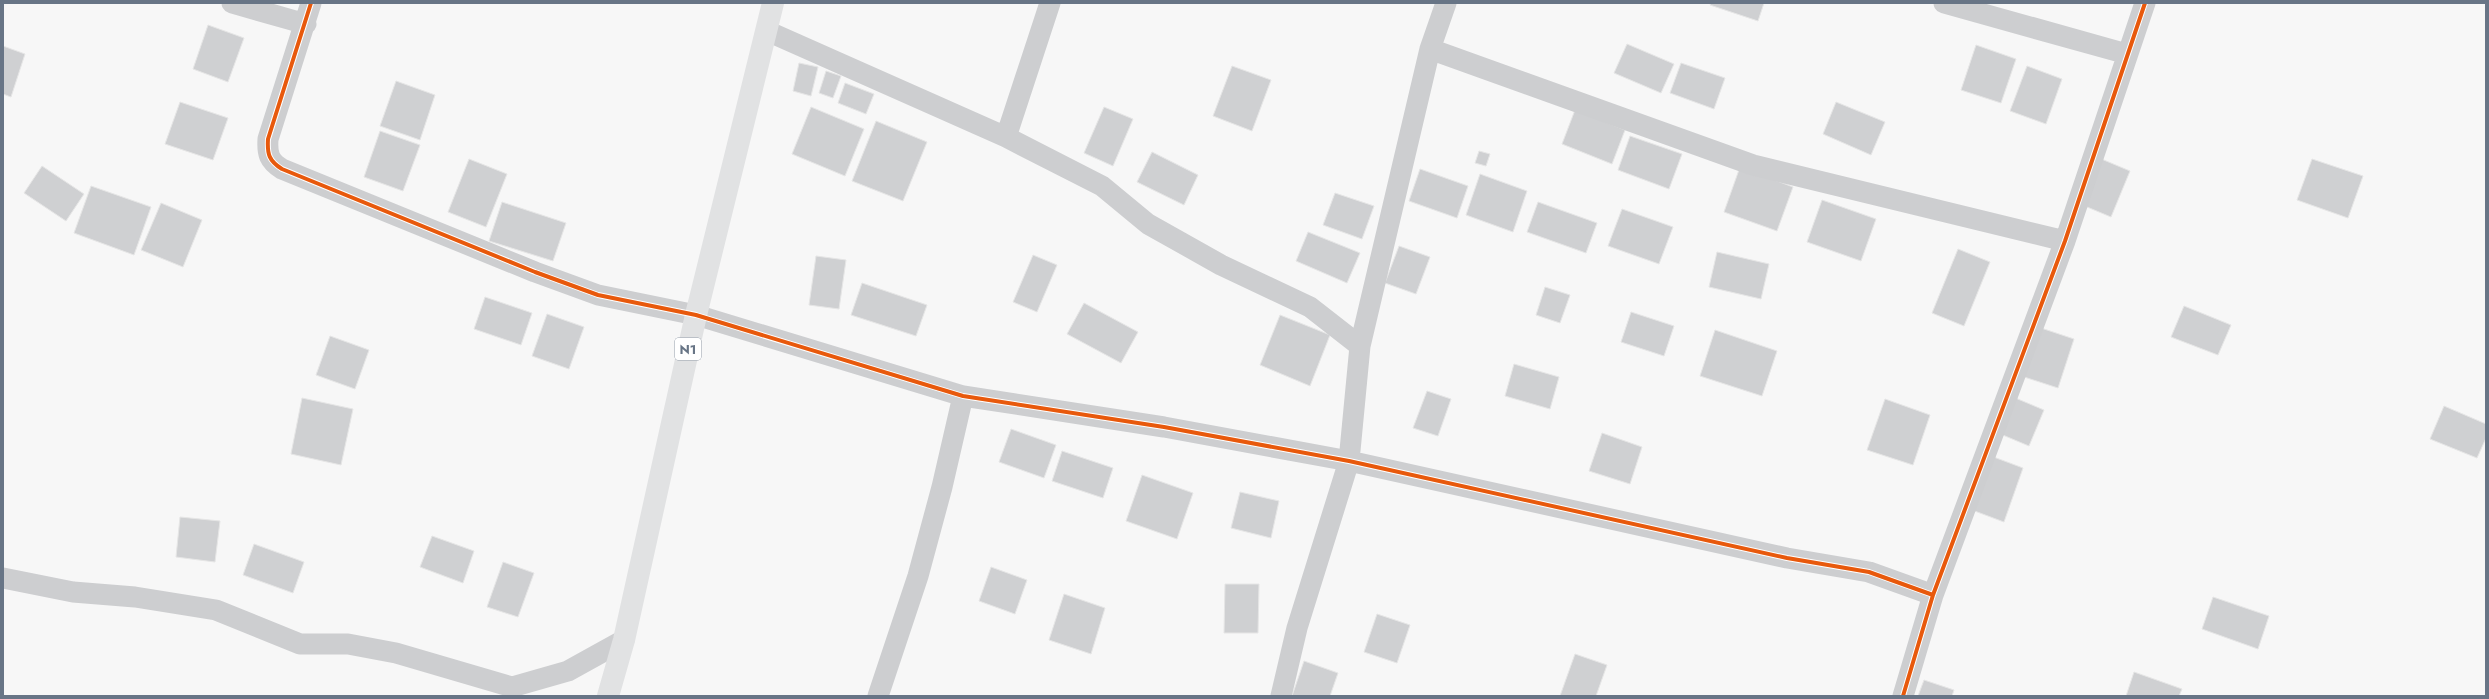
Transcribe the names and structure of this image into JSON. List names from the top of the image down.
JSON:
{
  "streets": {
    "main road": ["N1"]
  }
}
